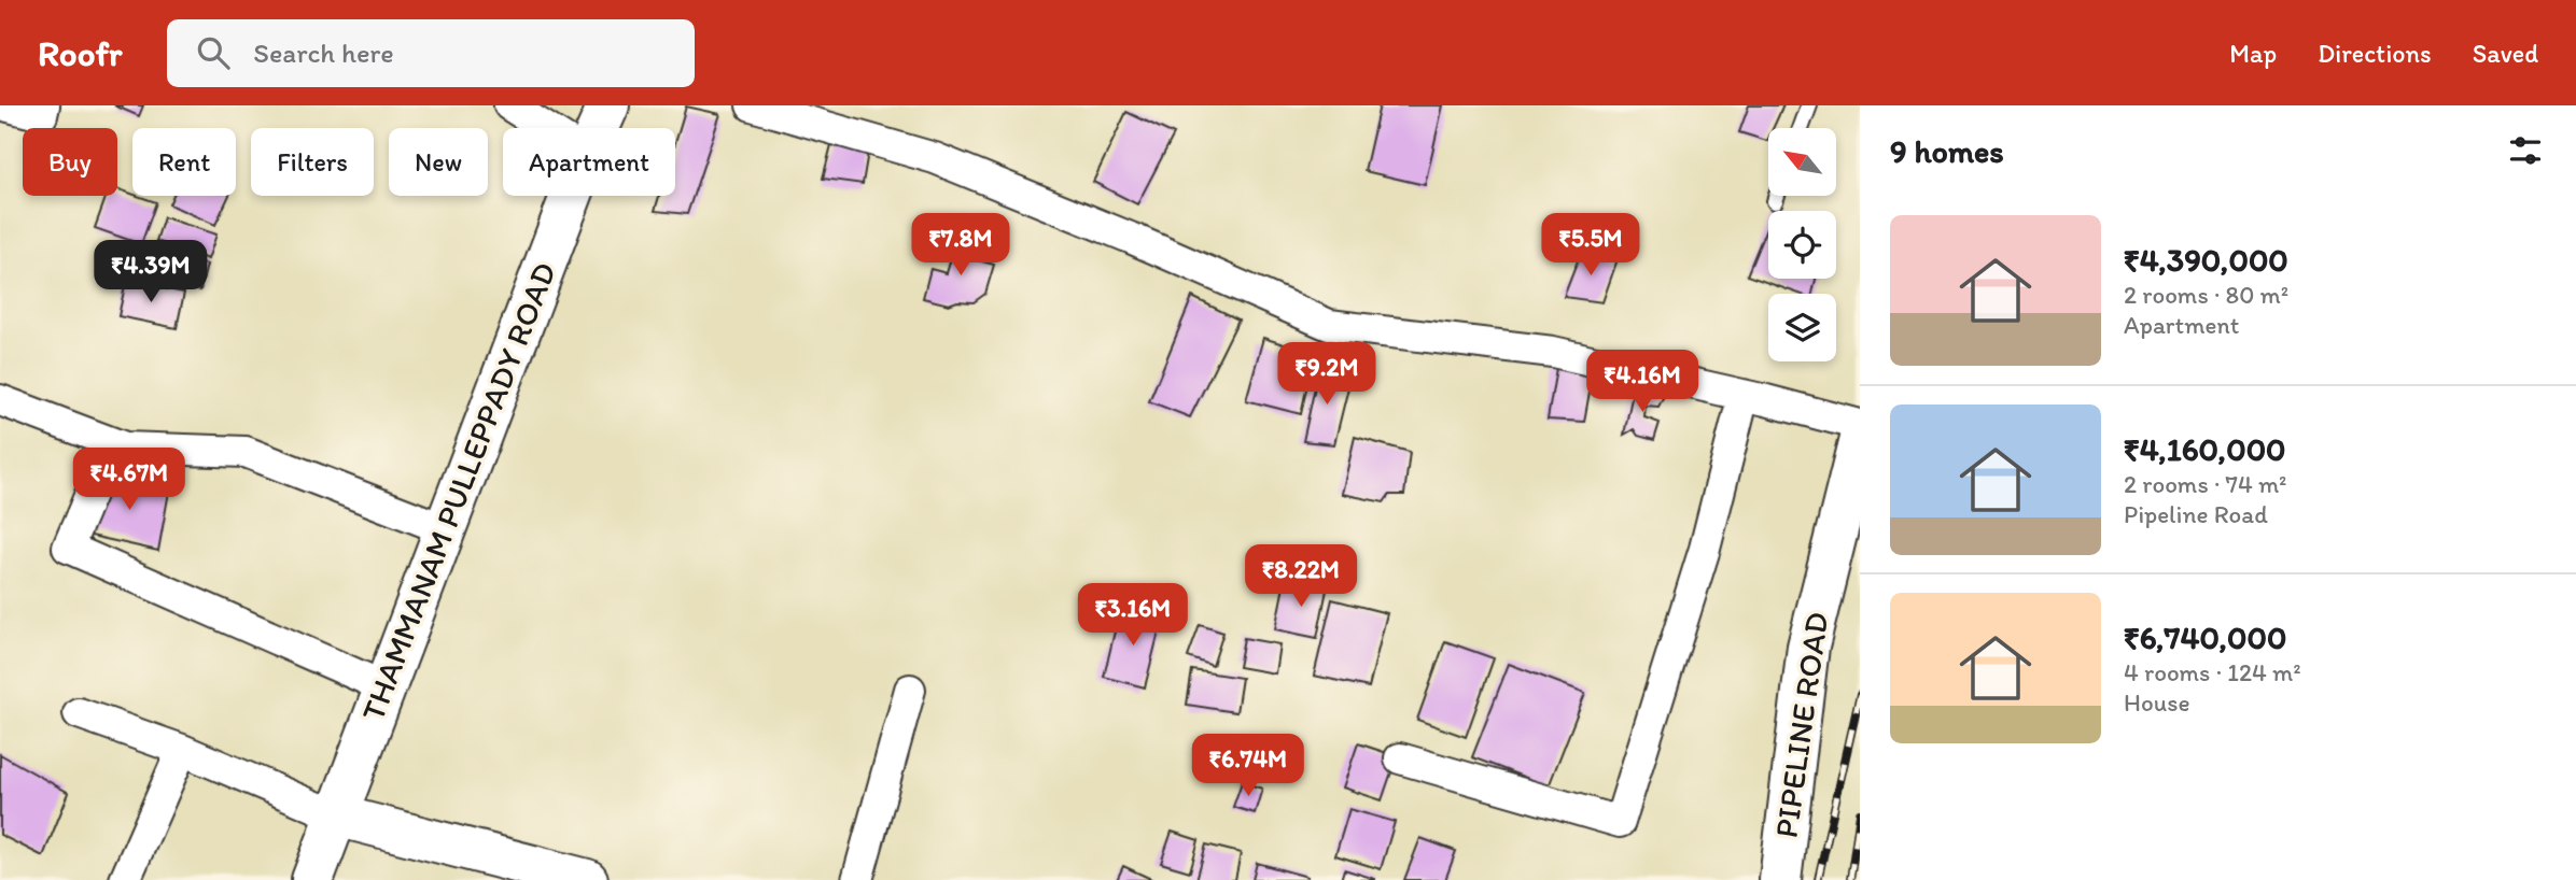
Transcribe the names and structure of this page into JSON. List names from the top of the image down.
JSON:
{
  "streets": {
    "main road": ["THAMMANAM PULLEPPADY ROAD", "PIPELINE ROAD"]
  },
  "north": "top left",
  "page": {
    "header": "Roofr",
    "search": "Search here",
    "nav": ["Map", "Directions", "Saved"],
    "heading": "9 homes",
    "chip": [
      "Buy",
      "Rent",
      "Filters",
      "New",
      "Apartment"
    ],
    "list": [
      {
        "name": "₹4,390,000",
        "note": "2 rooms · 80 m² · Apartment"
      },
      {
        "name": "₹4,160,000",
        "note": "2 rooms · 74 m² · Pipeline Road"
      },
      {
        "name": "₹6,740,000",
        "note": "4 rooms · 124 m² · House"
      }
    ],
    "price": [
      "₹7.8M",
      "₹5.5M",
      "₹4.39M",
      "₹9.2M",
      "₹4.16M",
      "₹4.67M",
      "₹8.22M",
      "₹3.16M",
      "₹6.74M"
    ]
  }
}
